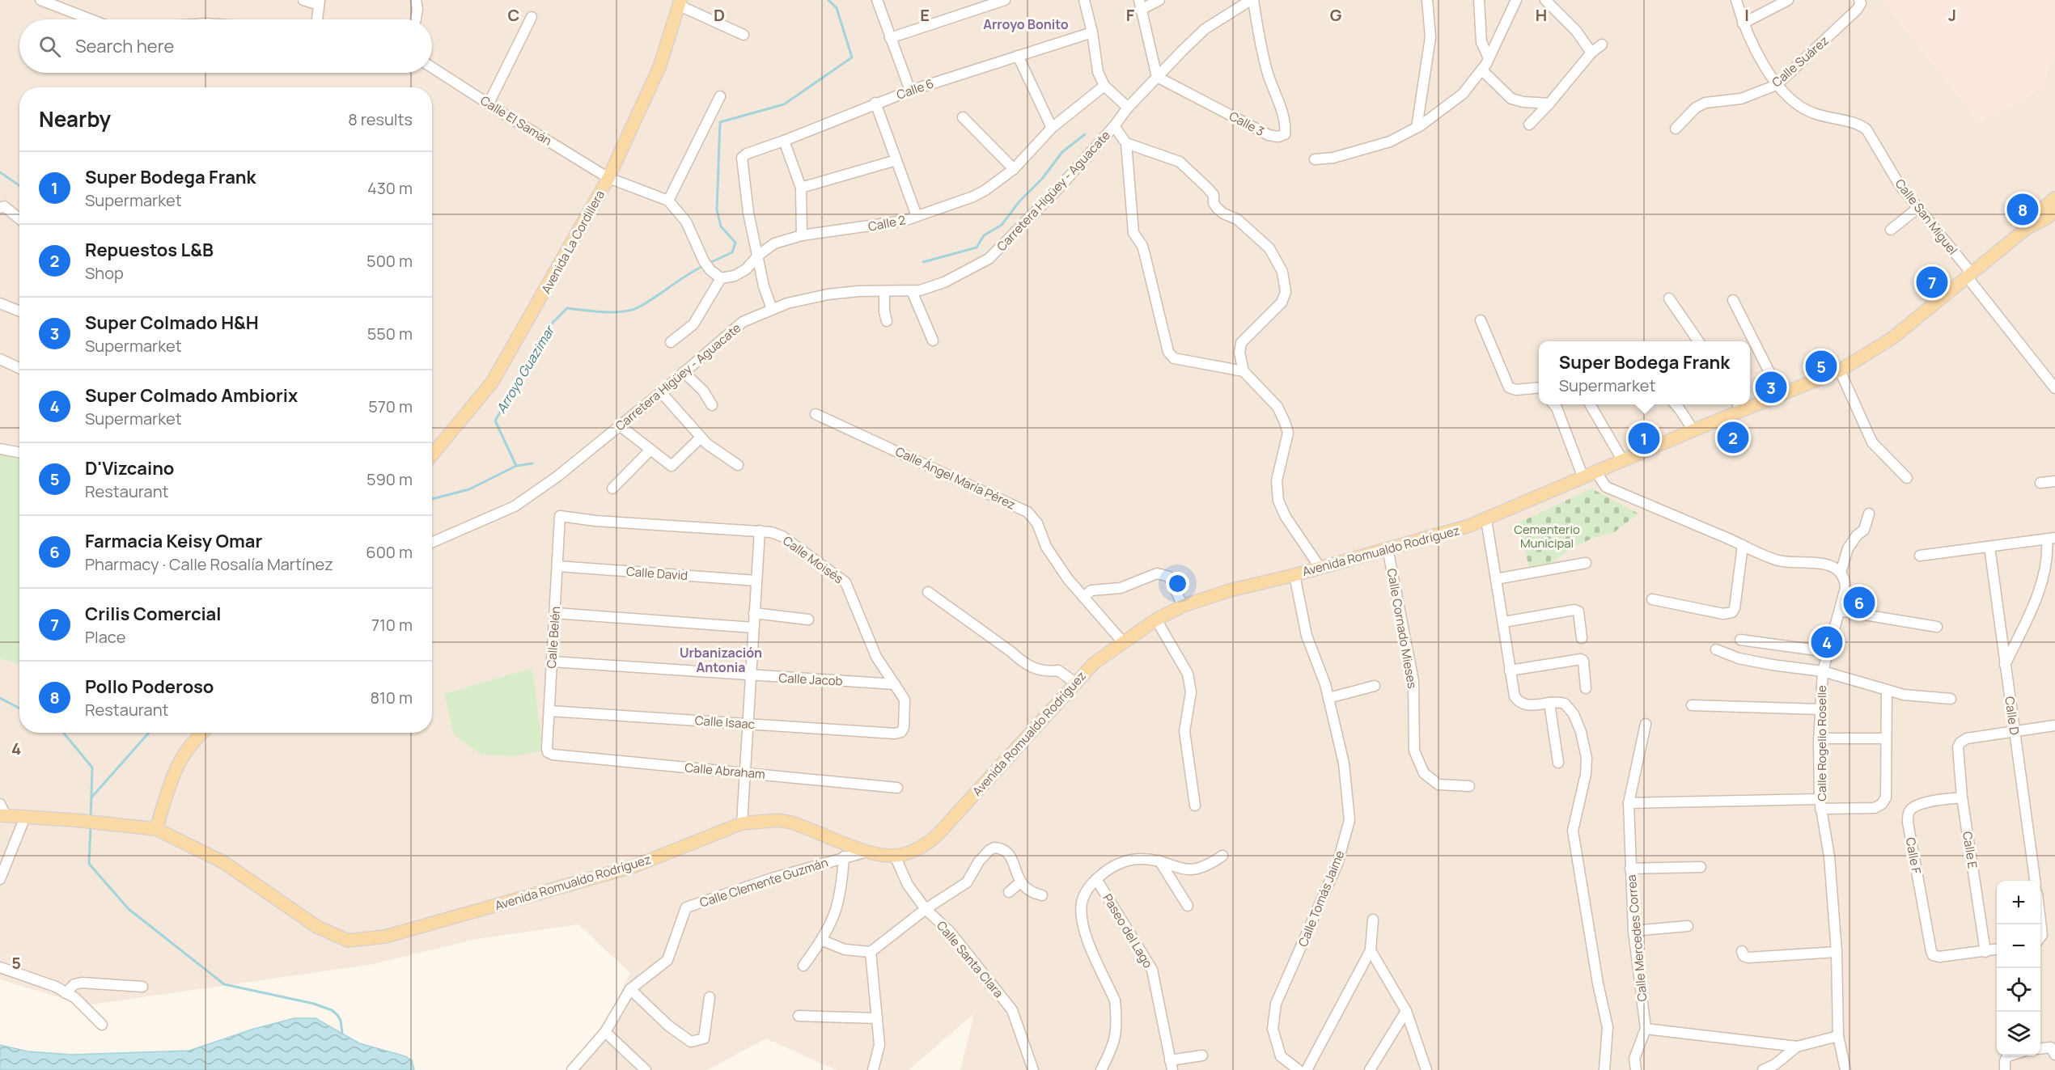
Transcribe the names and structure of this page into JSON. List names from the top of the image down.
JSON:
{
  "streets": {
    "main road": ["Avenida La Cordillera", "Avenida Romualdo Rodríguez"],
    "street": [
      "Calle Suárez",
      "Calle 6",
      "Calle El Samán",
      "Calle 3",
      "Carretera Higüey - Aguacate",
      "Calle San Miguel",
      "Calle 2",
      "Calle Ángel María Pérez",
      "Calle Moisés",
      "Calle David",
      "Calle Cornado Mieses",
      "Calle Belén",
      "Calle Jacob",
      "Calle D",
      "Calle Isaac",
      "Calle Rogelio Roselle",
      "Calle Abraham",
      "Calle E",
      "Calle F",
      "Calle Clemente Guzmán",
      "Calle Tomás Jaime",
      "Paseo del Lago",
      "Calle Mercedes Correa",
      "Calle Santa Clara"
    ]
  },
  "crossings": [
    ["Calle Suárez", "Calle San Miguel"],
    ["Calle 6", "Calle 2"],
    ["Calle El Samán", "Avenida La Cordillera"],
    ["Calle 3", "Carretera Higüey - Aguacate"],
    ["Calle San Miguel", "Avenida Romualdo Rodríguez"],
    ["Calle Ángel María Pérez", "Avenida Romualdo Rodríguez"],
    ["Avenida Romualdo Rodríguez", "Calle Cornado Mieses"],
    ["Avenida Romualdo Rodríguez", "Calle Clemente Guzmán"],
    ["Avenida Romualdo Rodríguez", "Calle Tomás Jaime"],
    ["Avenida Romualdo Rodríguez", "Calle Santa Clara"],
    ["Calle Moisés", "Calle Belén"],
    ["Calle Moisés", "Calle Jacob"],
    ["Calle Moisés", "Calle Isaac"],
    ["Calle David", "Calle Belén"],
    ["Calle Belén", "Calle Jacob"],
    ["Calle Belén", "Calle Isaac"],
    ["Calle Belén", "Calle Abraham"],
    ["Calle D", "Calle E"],
    ["Calle E", "Calle F"]
  ],
  "districts": ["Arroyo Bonito", "Urbanización Antonia"],
  "water": ["Arroyo Guazimar"],
  "parks": ["Cementerio Municipal"],
  "page": {
    "search": "Search here",
    "heading": ["Nearby", "8 results"],
    "list": [
      {
        "mark": "1",
        "name": "Super Bodega Frank",
        "note": "Supermarket",
        "value": "430 m"
      },
      {
        "mark": "2",
        "name": "Repuestos L&B",
        "note": "Shop",
        "value": "500 m"
      },
      {
        "mark": "3",
        "name": "Super Colmado H&H",
        "note": "Supermarket",
        "value": "550 m"
      },
      {
        "mark": "4",
        "name": "Super Colmado Ambiorix",
        "note": "Supermarket",
        "value": "570 m"
      },
      {
        "mark": "5",
        "name": "D'Vizcaino",
        "note": "Restaurant",
        "value": "590 m"
      },
      {
        "mark": "6",
        "name": "Farmacia Keisy Omar",
        "note": "Pharmacy · Calle Rosalía Martínez",
        "value": "600 m"
      },
      {
        "mark": "7",
        "name": "Crilis Comercial",
        "note": "Place",
        "value": "710 m"
      },
      {
        "mark": "8",
        "name": "Pollo Poderoso",
        "note": "Restaurant",
        "value": "810 m"
      }
    ],
    "pins": [
      "8",
      "7",
      "5",
      "3",
      "2",
      "1",
      "6",
      "4"
    ],
    "popup": ["Super Bodega Frank", "Supermarket"],
    "map_buttons": ["+", "−"]
  },
  "grid": {
    "columns": [
      "C",
      "D",
      "E",
      "F",
      "G",
      "H",
      "I",
      "J"
    ],
    "rows": ["4", "5"]
  }
}
